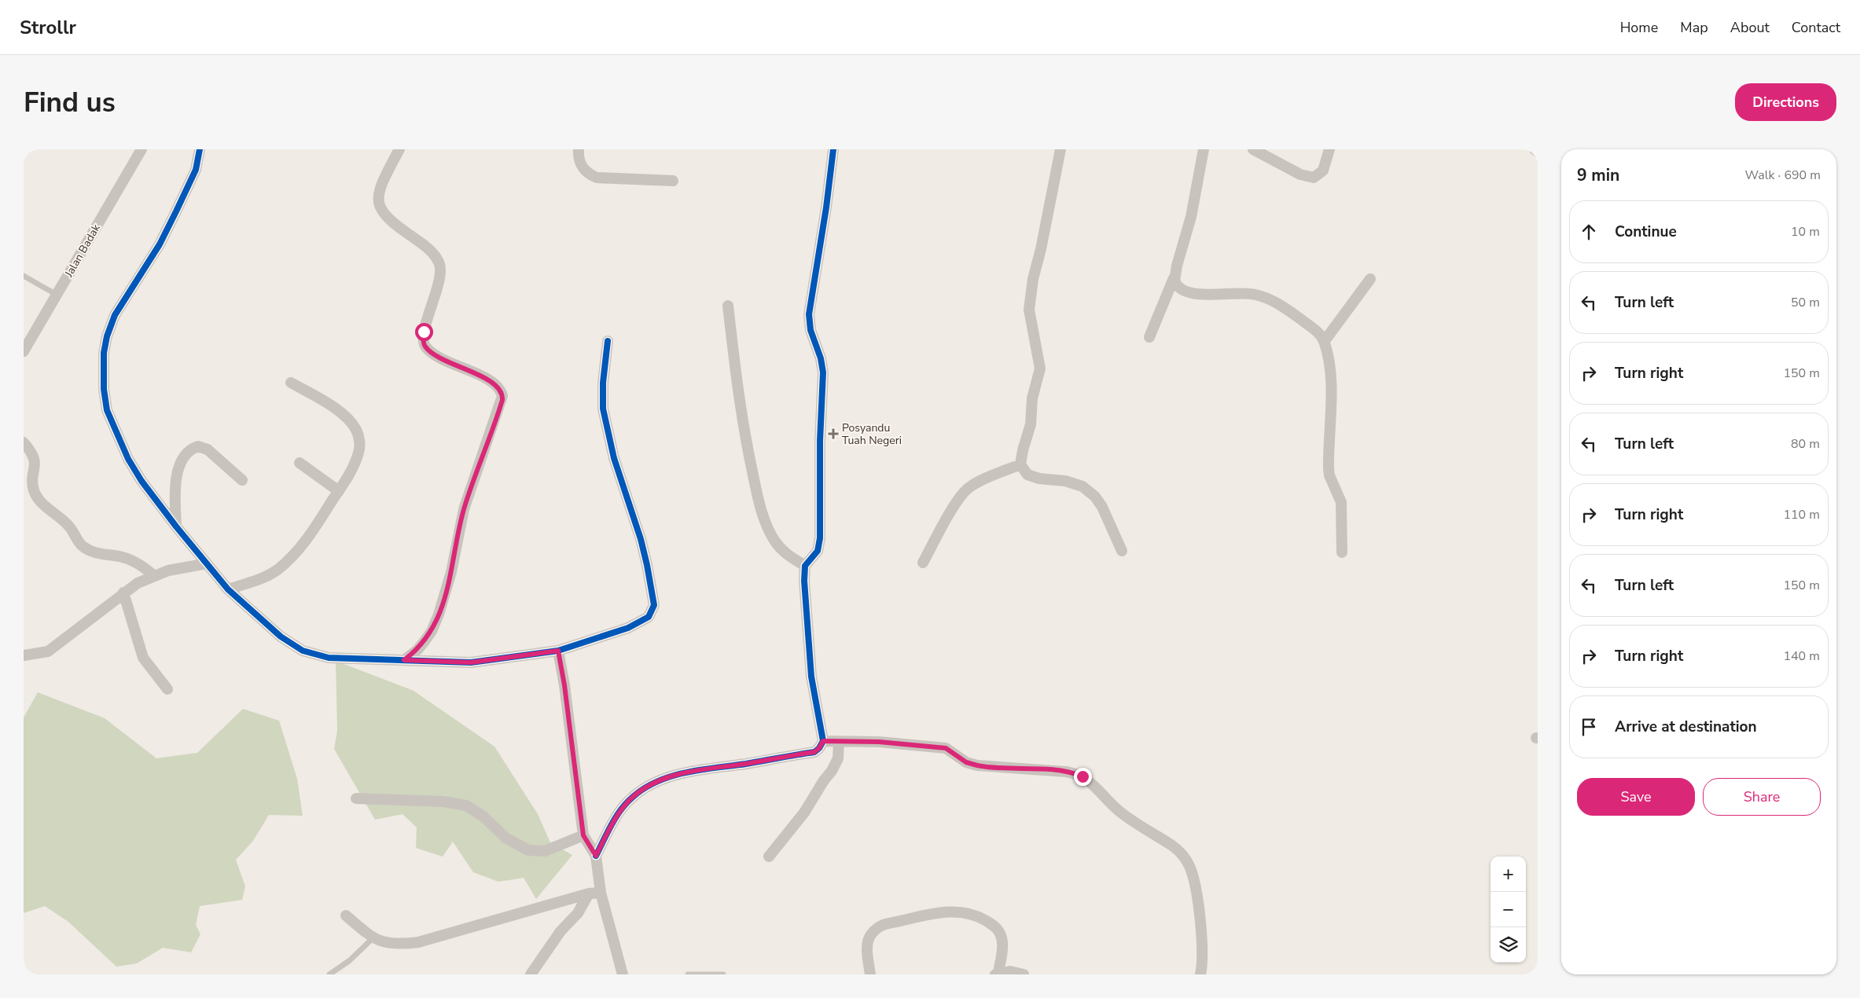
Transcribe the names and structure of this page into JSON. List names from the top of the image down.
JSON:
{
  "streets": {
    "street": ["Jalan Badak"]
  },
  "places": {
    "health": ["Posyandu Tuah Negeri"]
  },
  "page": {
    "header": "Strollr",
    "nav": [
      "Home",
      "Map",
      "About",
      "Contact"
    ],
    "buttons": [
      "Directions",
      ["Save", "Share"]
    ],
    "title": "Find us",
    "heading": ["9 min", "Walk · 690 m"],
    "list": [
      ["Continue", "10 m"],
      ["Turn left", "50 m"],
      ["Turn right", "150 m"],
      ["Turn left", "80 m"],
      ["Turn right", "110 m"],
      ["Turn left", "150 m"],
      ["Turn right", "140 m"],
      "Arrive at destination"
    ],
    "map_buttons": ["+", "−"]
  }
}
